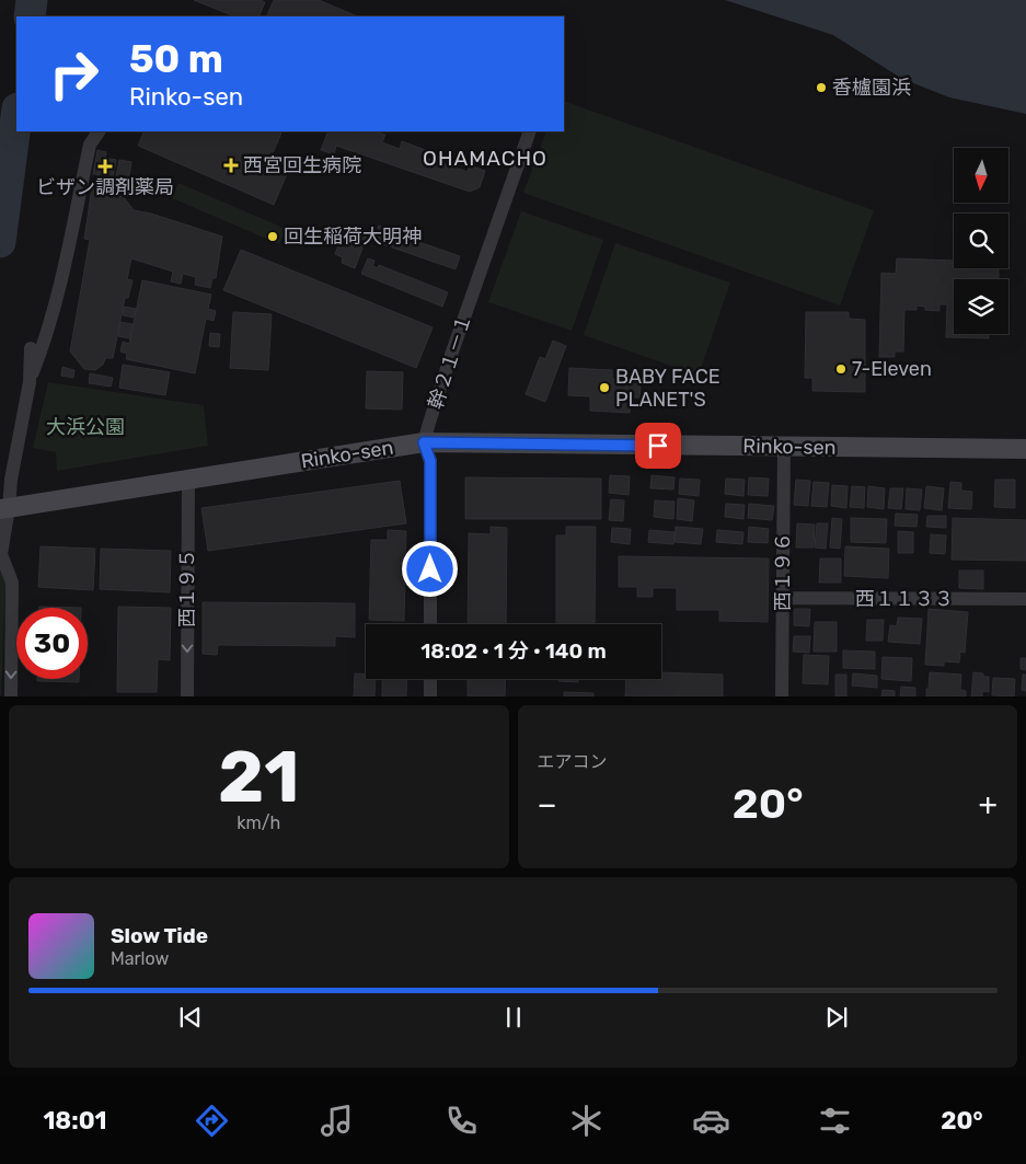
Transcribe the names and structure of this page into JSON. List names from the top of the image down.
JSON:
{
  "streets": {
    "street": [
      "幹２１－１",
      "Rinko-sen",
      "西１９６",
      "西１９５",
      "西１１３３"
    ]
  },
  "crossings": [
    ["幹２１－１", "Rinko-sen"],
    ["Rinko-sen", "西１９６"],
    ["Rinko-sen", "西１９５"],
    ["西１９６", "西１１３３"]
  ],
  "one_way": ["西１９５"],
  "districts": ["OHAMACHO"],
  "parks": ["大浜公園"],
  "places": {
    "other": [
      "香櫨園浜",
      "回生稲荷大明神",
      "7-Eleven",
      "BABY FACE PLANET'S"
    ],
    "health": ["西宮回生病院", "ビザン調剤薬局"]
  },
  "north": "bottom",
  "page": {
    "turn": ["50 m", "Rinko-sen"],
    "limit": "30",
    "trip": "18:02 · 1 分 · 140 m",
    "tile": [
      ["21", "km/h"],
      "エアコン"
    ],
    "heat": ["−", "20°", "+"],
    "song": ["Slow Tide", "Marlow"],
    "tabs": ["18:01", "20°"]
  }
}
